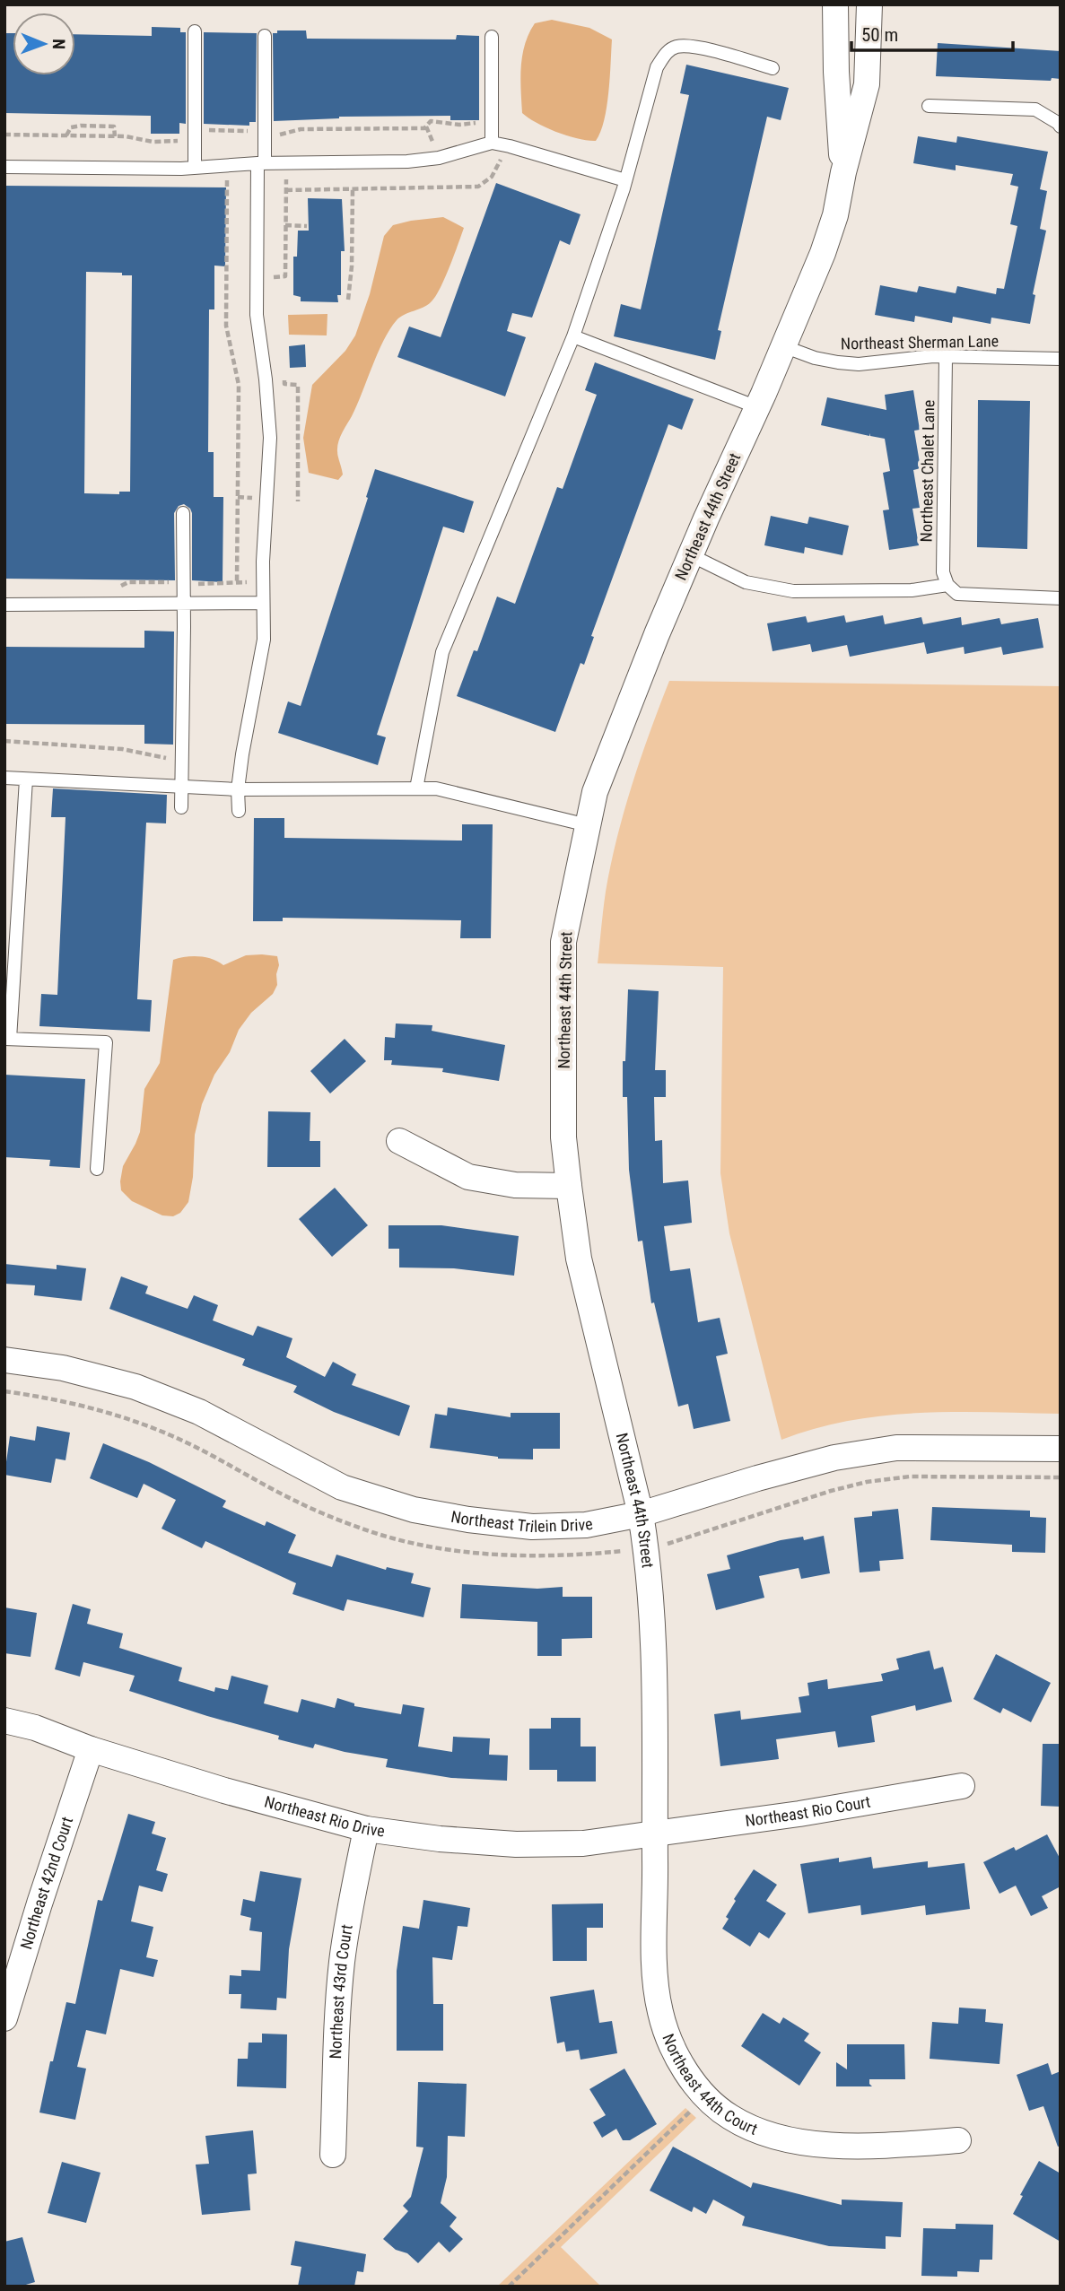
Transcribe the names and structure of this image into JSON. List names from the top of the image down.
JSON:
{
  "streets": {
    "street": [
      "Northeast 44th Street",
      "Northeast Trilein Drive",
      "Northeast Rio Court",
      "Northeast Rio Drive",
      "Northeast 42nd Court",
      "Northeast 43rd Court",
      "Northeast 44th Court"
    ],
    "lane": ["Northeast Sherman Lane", "Northeast Chalet Lane"]
  },
  "crossings": [
    ["Northeast Sherman Lane", "Northeast Chalet Lane"],
    ["Northeast Sherman Lane", "Northeast 44th Street"],
    ["Northeast 44th Street", "Northeast Trilein Drive"],
    ["Northeast 44th Street", "Northeast Rio Court"],
    ["Northeast 44th Street", "Northeast Rio Drive"],
    ["Northeast 44th Street", "Northeast 44th Court"],
    ["Northeast Rio Court", "Northeast Rio Drive"],
    ["Northeast Rio Court", "Northeast 44th Court"],
    ["Northeast Rio Drive", "Northeast 42nd Court"],
    ["Northeast Rio Drive", "Northeast 43rd Court"],
    ["Northeast Rio Drive", "Northeast 44th Court"]
  ],
  "scale_bar": "50 m",
  "north": "right"
}
